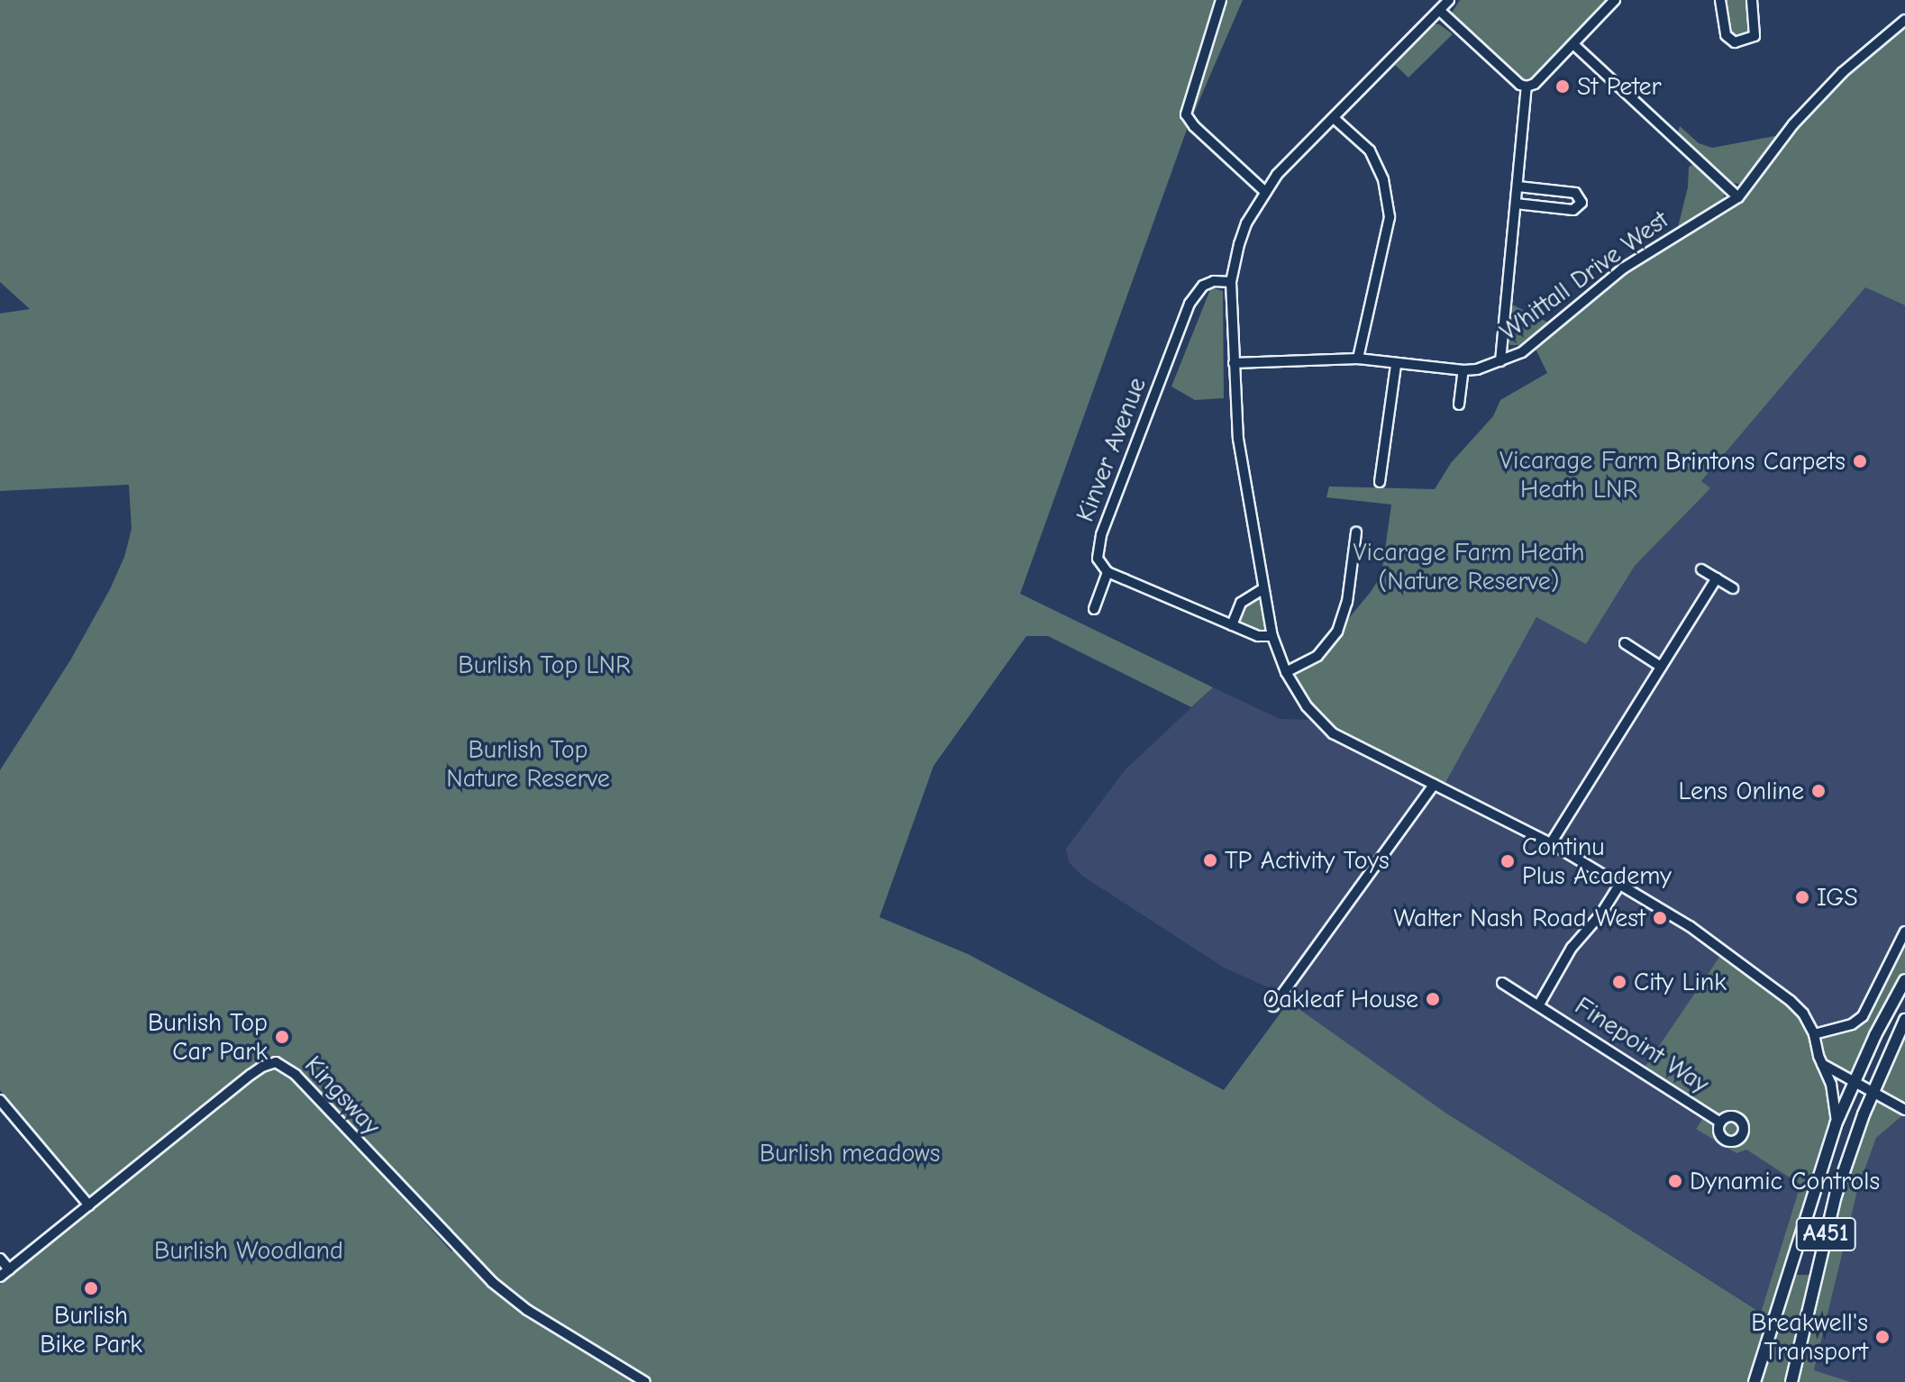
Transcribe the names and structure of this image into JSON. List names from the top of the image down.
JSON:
{
  "streets": {
    "main road": ["A451"],
    "street": [
      "Whittall Drive West",
      "Kinver Avenue",
      "Finepoint Way",
      "Kingsway"
    ]
  },
  "parks": [
    "Vicarage Farm Heath LNR",
    "Vicarage Farm Heath (Nature Reserve)",
    "Burlish Top LNR",
    "Burlish Top Nature Reserve",
    "Burlish meadows",
    "Burlish Woodland"
  ],
  "places": [
    "St Peter",
    "Brintons Carpets",
    "Lens Online",
    "TP Activity Toys",
    "Continu Plus Academy",
    "IGS",
    "Walter Nash Road West",
    "City Link",
    "Oakleaf House",
    "Burlish Top Car Park",
    "Dynamic Controls",
    "Burlish Bike Park",
    "Breakwell's Transport"
  ]
}
